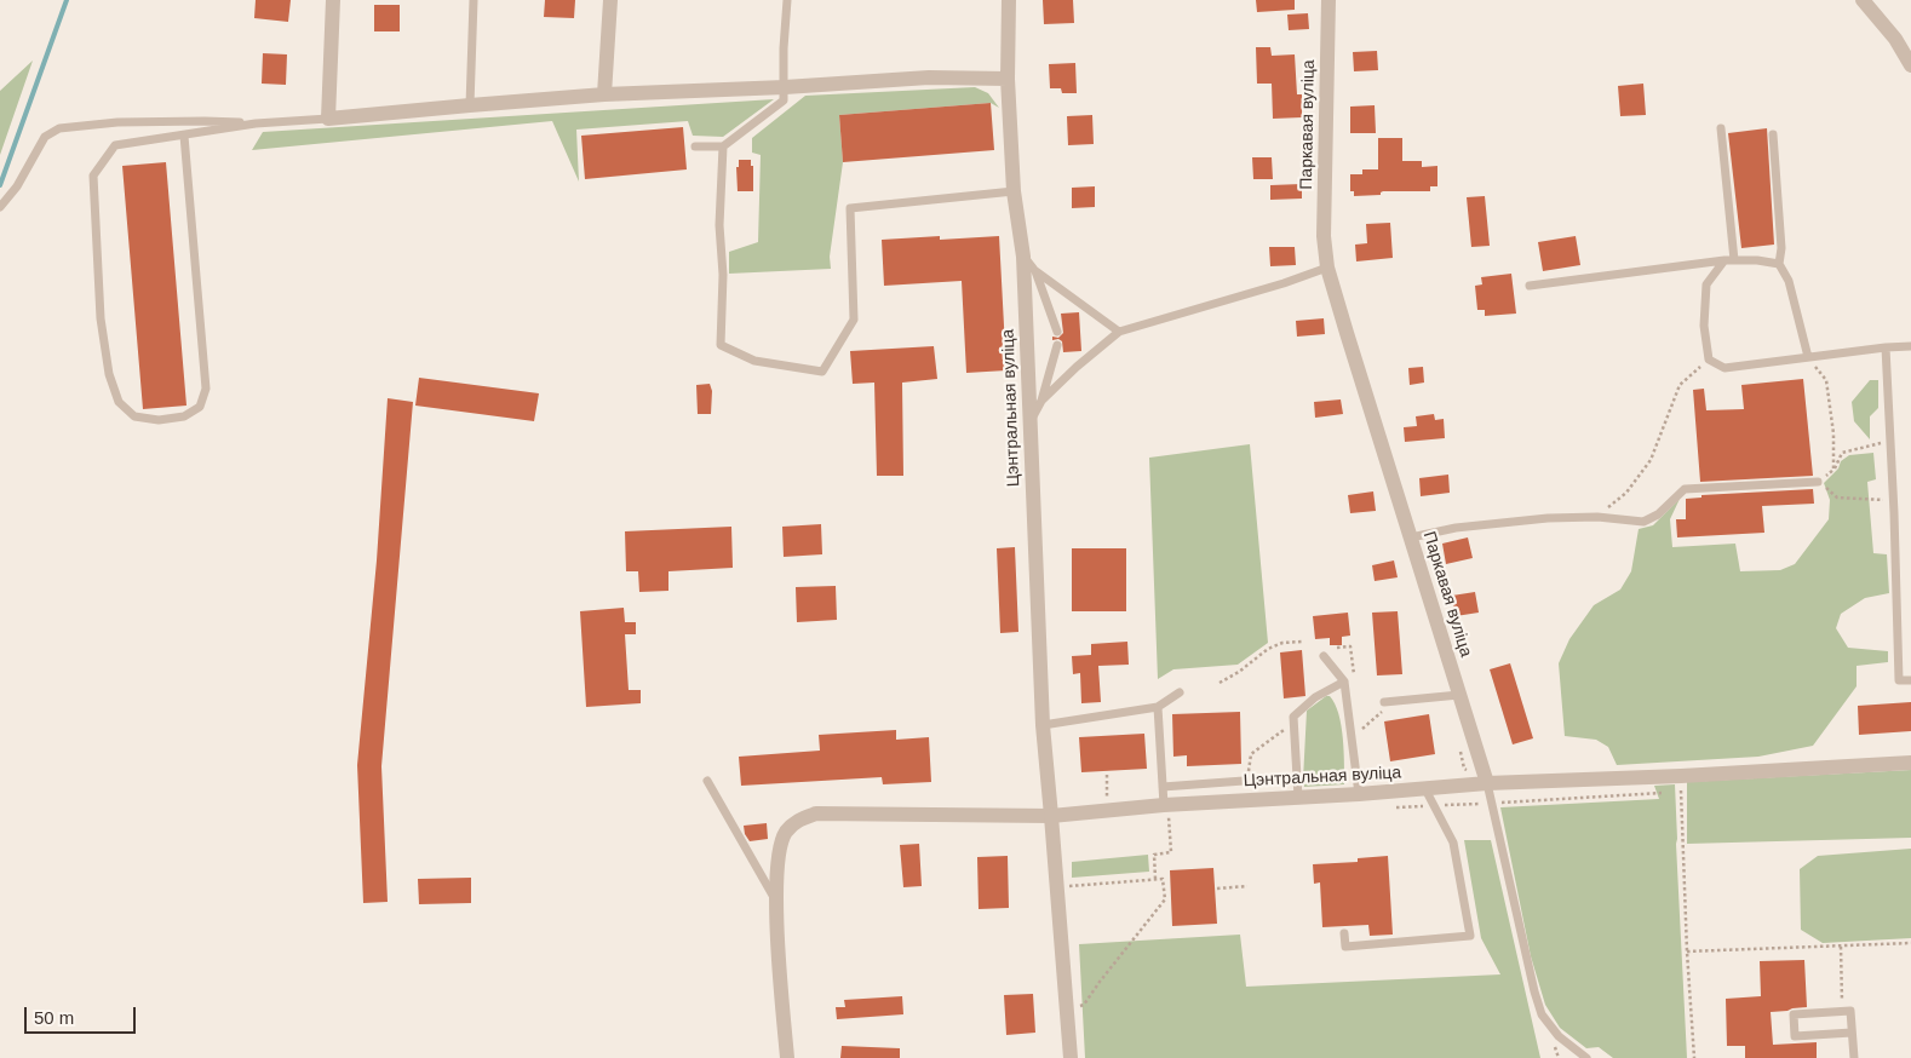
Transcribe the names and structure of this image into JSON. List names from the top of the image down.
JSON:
{
  "streets": {
    "street": ["Паркавая вуліца", "Цэнтральная вуліца"]
  },
  "crossings": [
    ["Паркавая вуліца", "Цэнтральная вуліца"]
  ],
  "scale_bar": "50 m"
}
